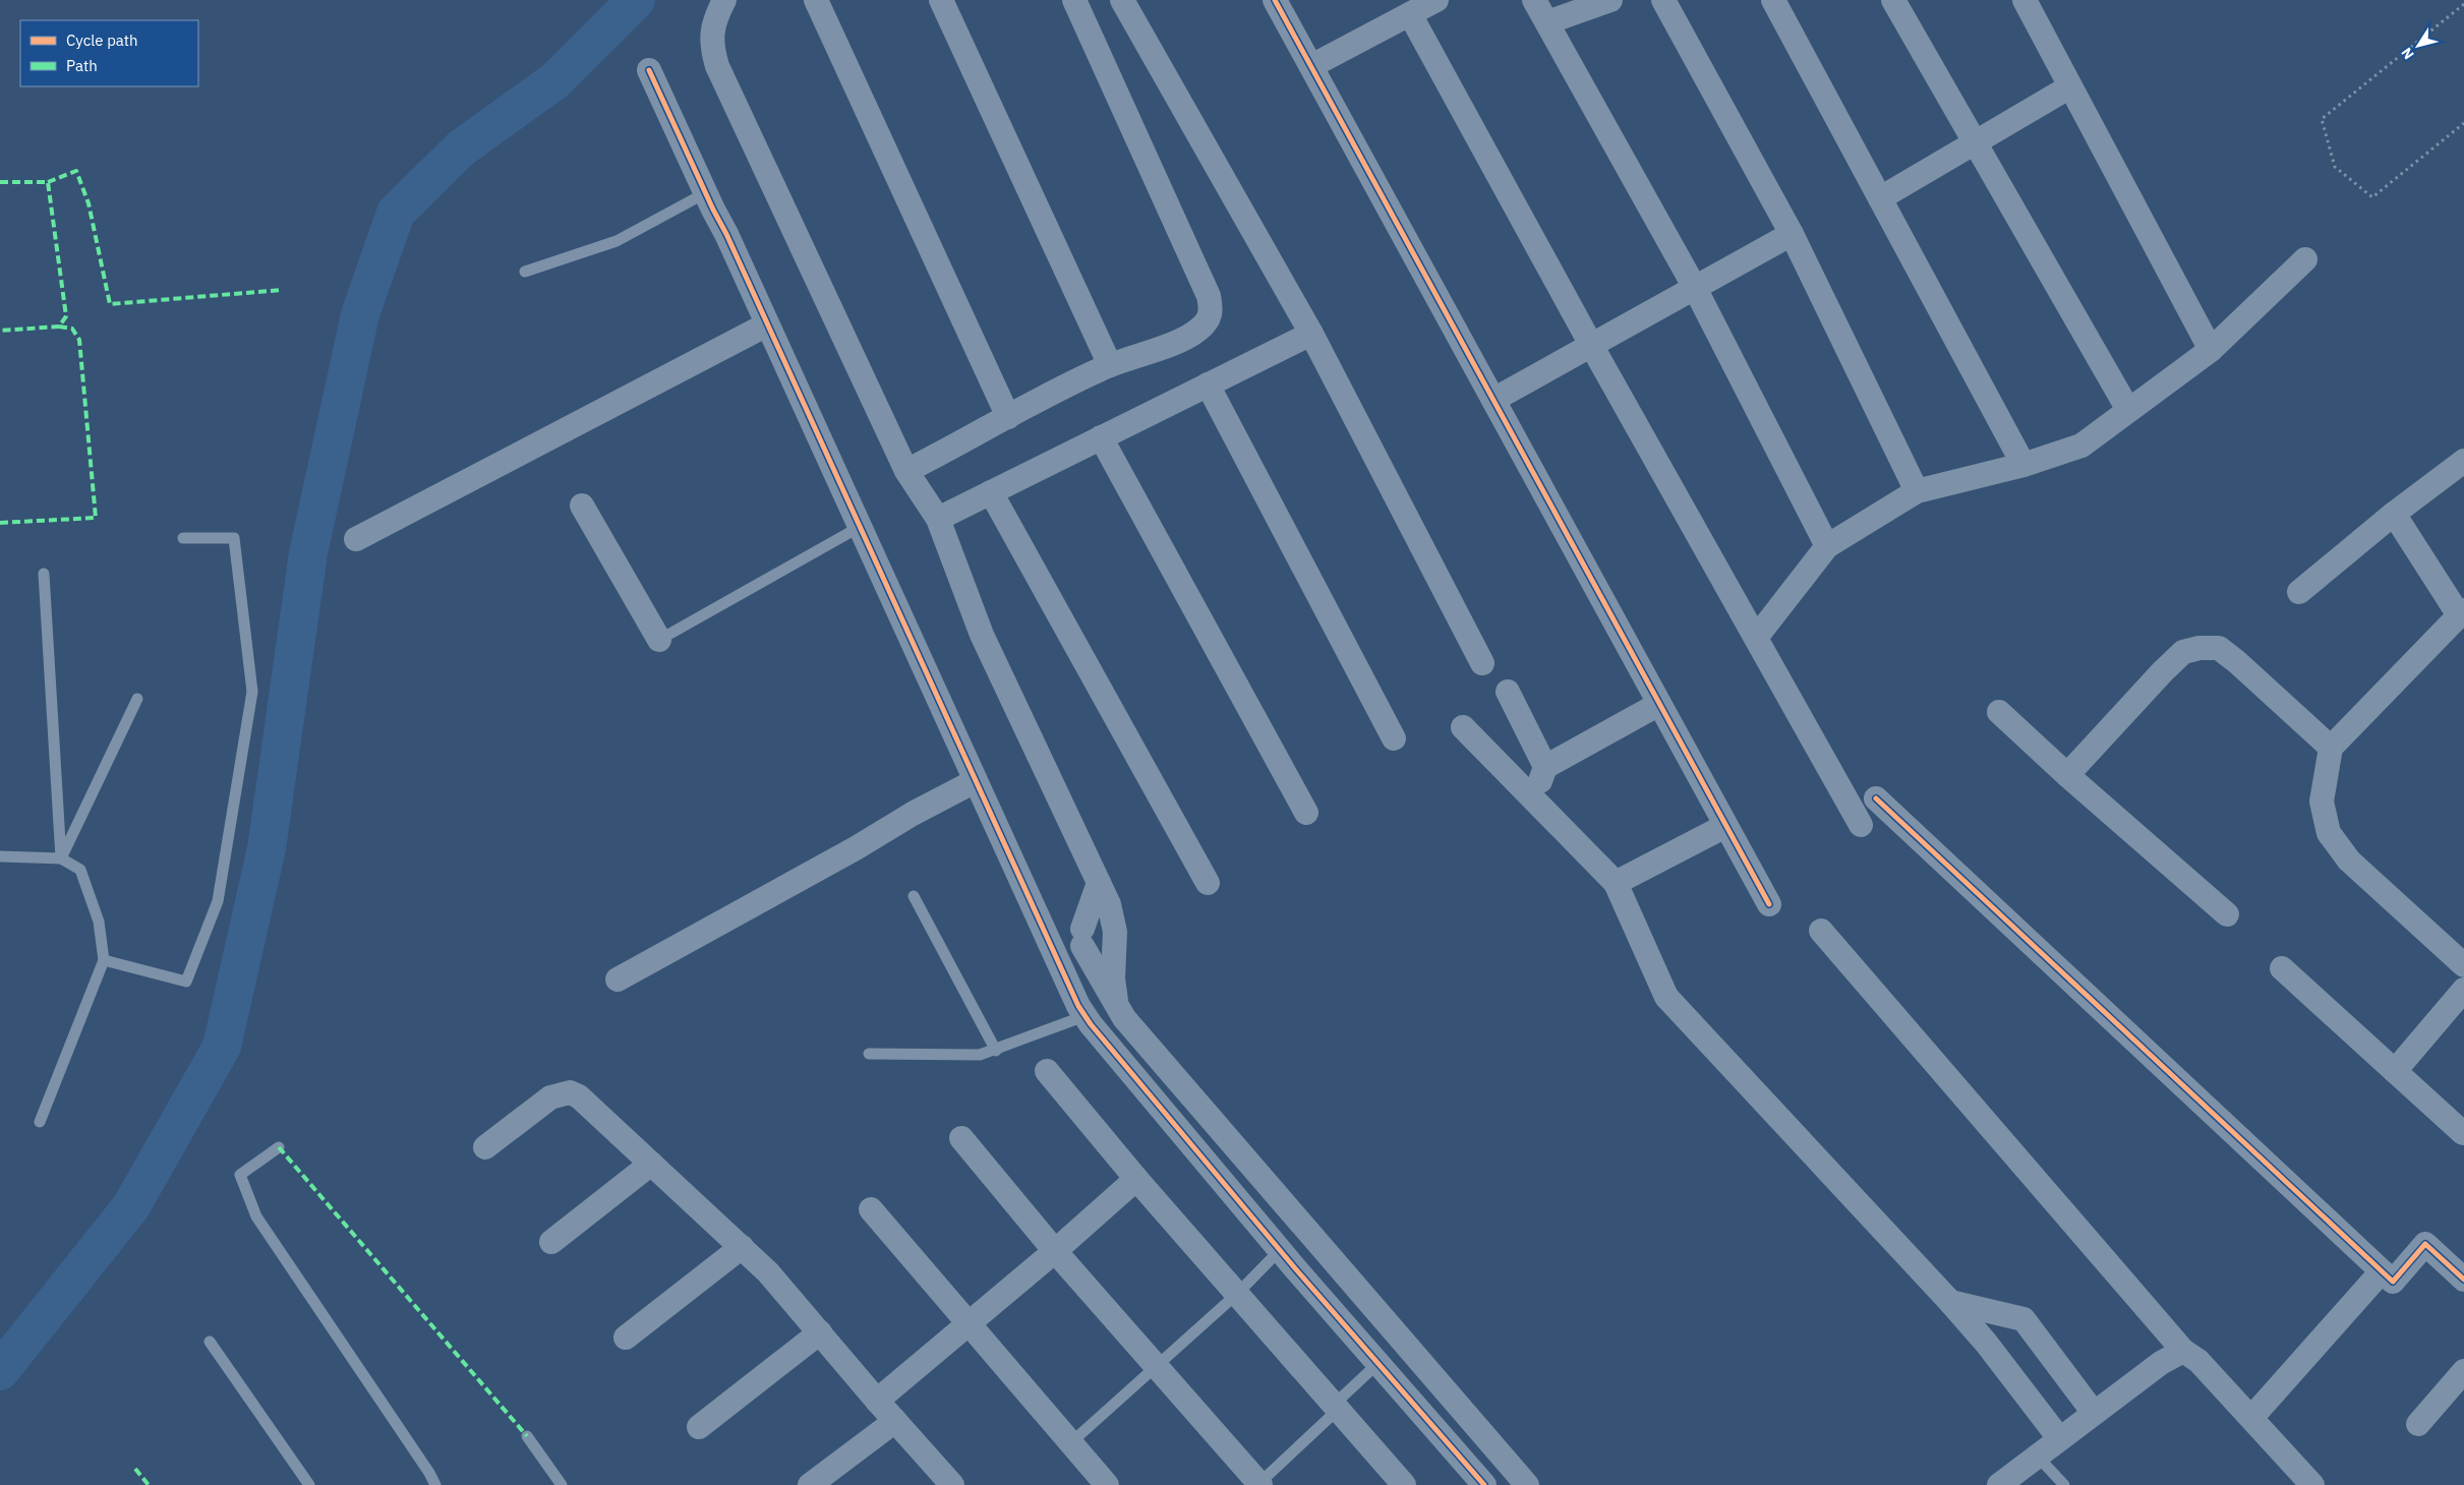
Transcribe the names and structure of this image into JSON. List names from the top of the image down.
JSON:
{
  "legend": ["Cycle path", "Path"],
  "north": "bottom left"
}
